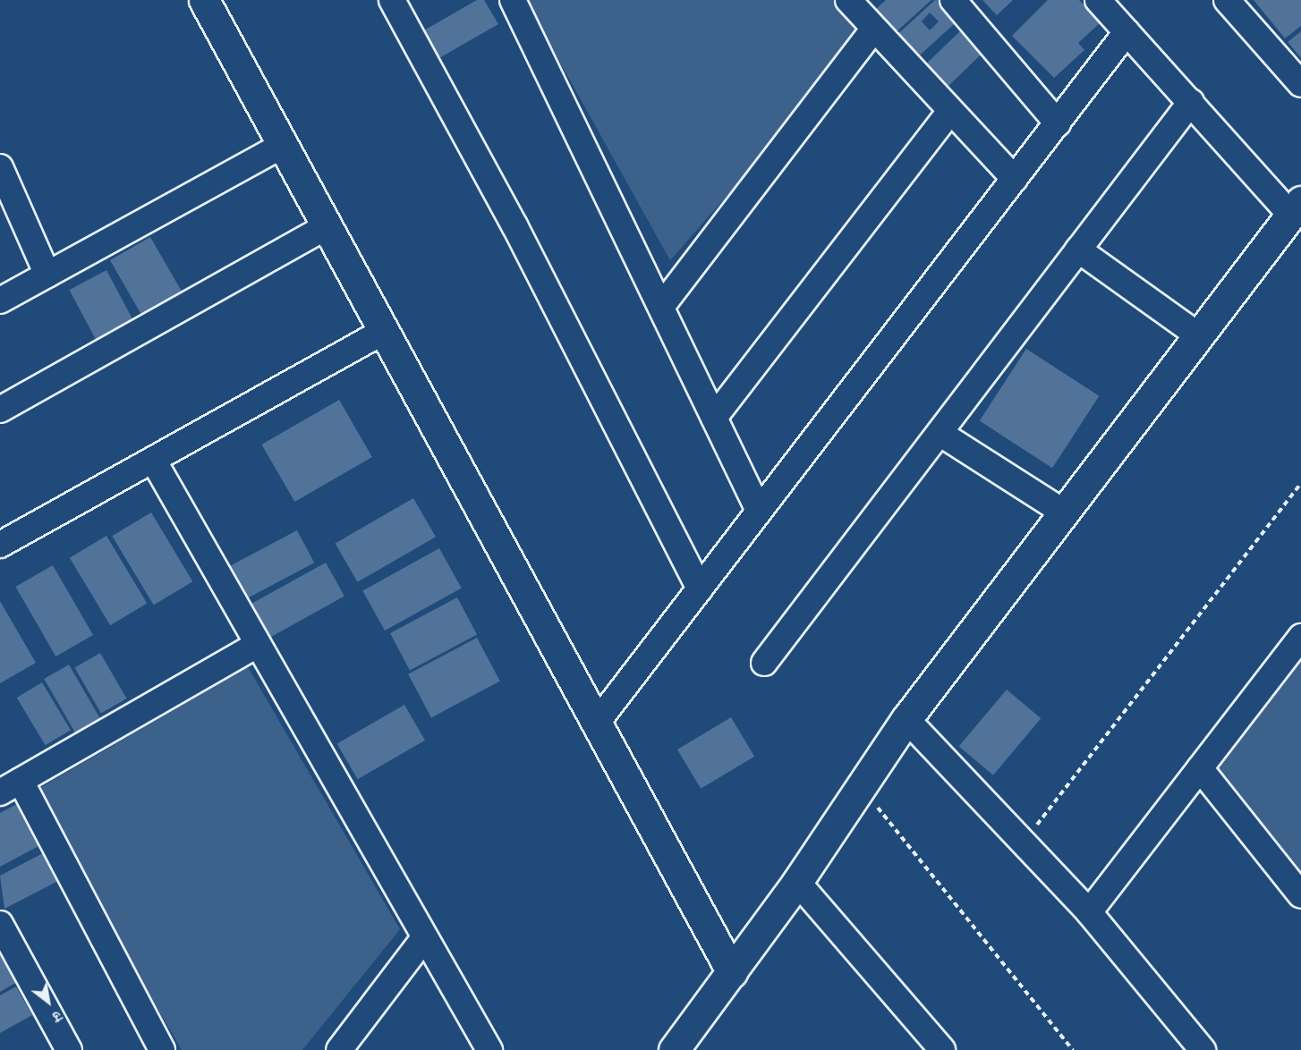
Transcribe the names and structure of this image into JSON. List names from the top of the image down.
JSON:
{
  "north": "bottom right"
}
